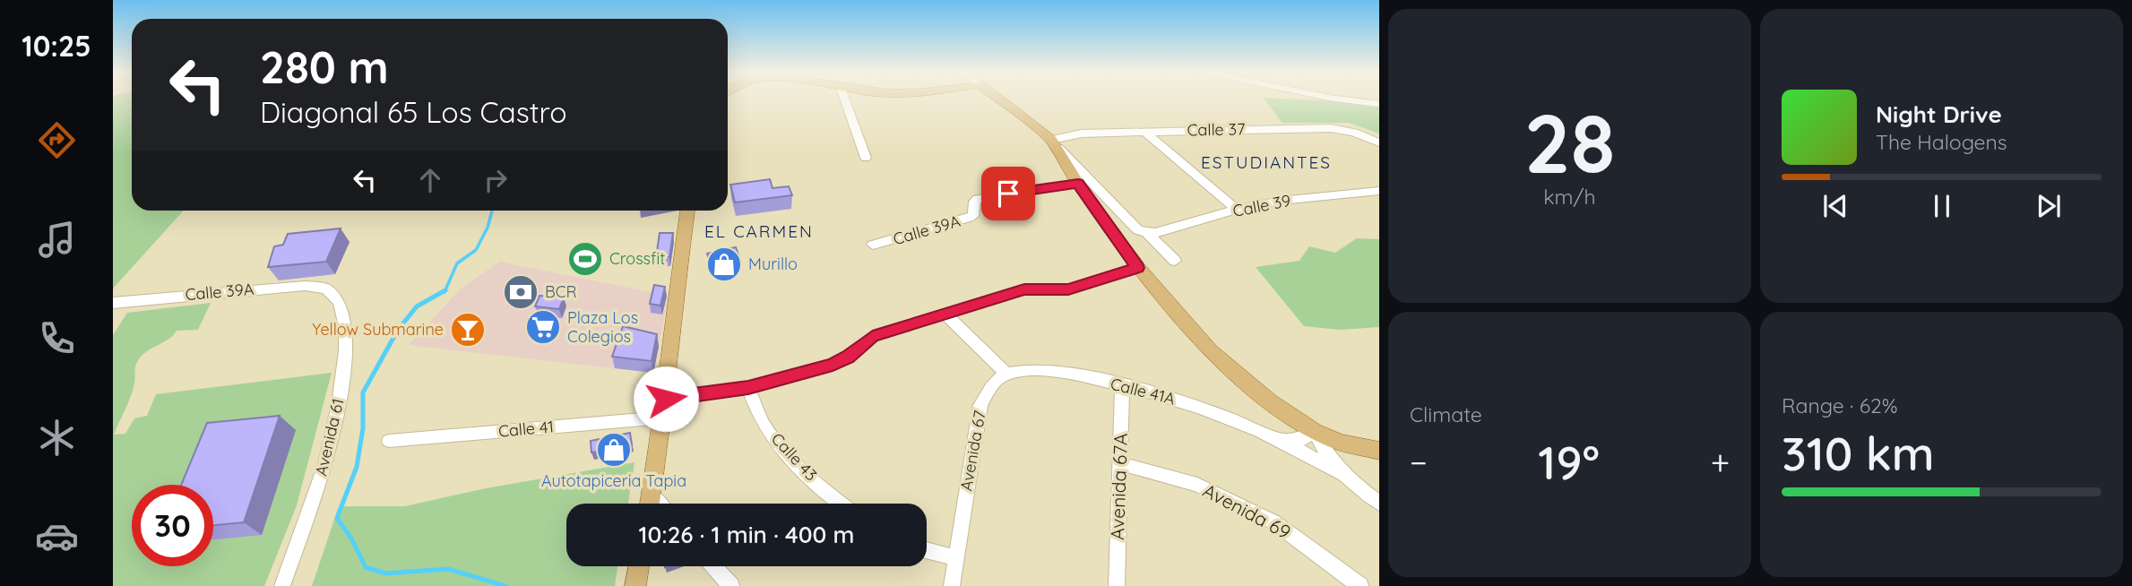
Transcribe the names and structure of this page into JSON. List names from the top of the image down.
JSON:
{
  "streets": {
    "street": [
      "Calle 37",
      "Calle 39",
      "Calle 39A",
      "Calle 41A",
      "Calle 41",
      "Avenida 61",
      "Avenida 67",
      "Calle 43",
      "Avenida 67A",
      "Avenida 69"
    ]
  },
  "crossings": [
    ["Calle 39A", "Avenida 61"],
    ["Calle 41A", "Avenida 67"],
    ["Calle 41A", "Avenida 67A"],
    ["Avenida 67A", "Avenida 69"]
  ],
  "districts": ["ESTUDIANTES", "EL CARMEN"],
  "places": {
    "sports": ["Crossfit"],
    "shop": ["Murillo", "Autotapiceria Tapia"],
    "bank": ["BCR"],
    "supermarket": ["Plaza Los Colegios"],
    "bar": ["Yellow Submarine"]
  },
  "page": {
    "tabs": "10:25",
    "tile": [
      ["28", "km/h"],
      "Climate",
      ["Range · 62%", "310 km"]
    ],
    "turn": ["280 m", "Diagonal 65 Los Castro"],
    "song": ["Night Drive", "The Halogens"],
    "heat": ["−", "19°", "+"],
    "limit": "30",
    "trip": "10:26 · 1 min · 400 m"
  }
}
